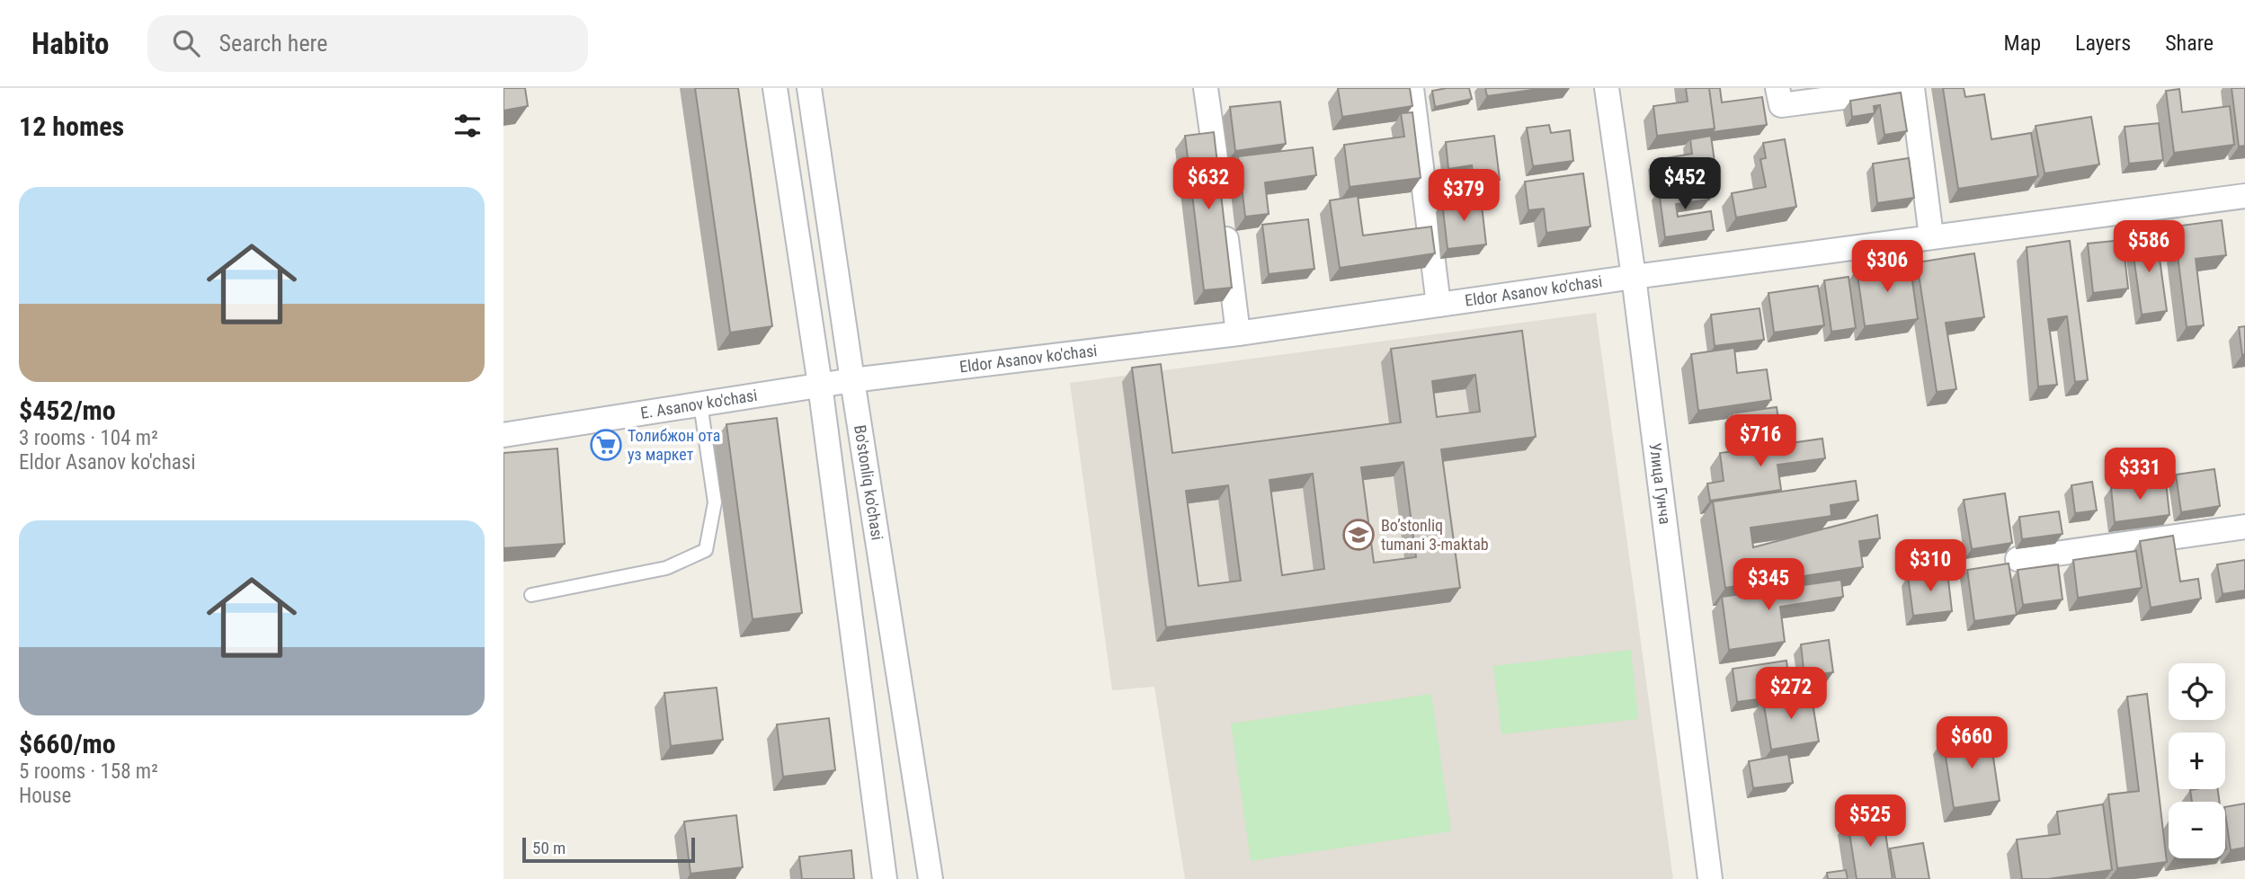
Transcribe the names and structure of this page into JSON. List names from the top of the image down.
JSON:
{
  "streets": {
    "street": [
      "Eldor Asanov ko'chasi",
      "E. Asanov ko'chasi",
      "Bo'stonliq ko'chasi",
      "Улица Гунча"
    ]
  },
  "crossings": [
    ["Eldor Asanov ko'chasi", "E. Asanov ko'chasi"],
    ["Eldor Asanov ko'chasi", "Bo'stonliq ko'chasi"],
    ["Eldor Asanov ko'chasi", "Улица Гунча"]
  ],
  "places": {
    "supermarket": ["Толибжон ота уз маркет"],
    "school or university": ["Bo’stonliq tumani 3-maktab"]
  },
  "scale_bar": "50 m",
  "page": {
    "header": "Habito",
    "search": "Search here",
    "nav": ["Map", "Layers", "Share"],
    "heading": "12 homes",
    "price": [
      "$632",
      "$452",
      "$379",
      "$586",
      "$306",
      "$716",
      "$331",
      "$310",
      "$345",
      "$272",
      "$660",
      "$525"
    ],
    "list": [
      {
        "name": "$452/mo",
        "note": "3 rooms · 104 m² · Eldor Asanov ko'chasi"
      },
      {
        "name": "$660/mo",
        "note": "5 rooms · 158 m² · House"
      }
    ],
    "map_buttons": ["+", "−"],
    "scale": "50 m"
  }
}
